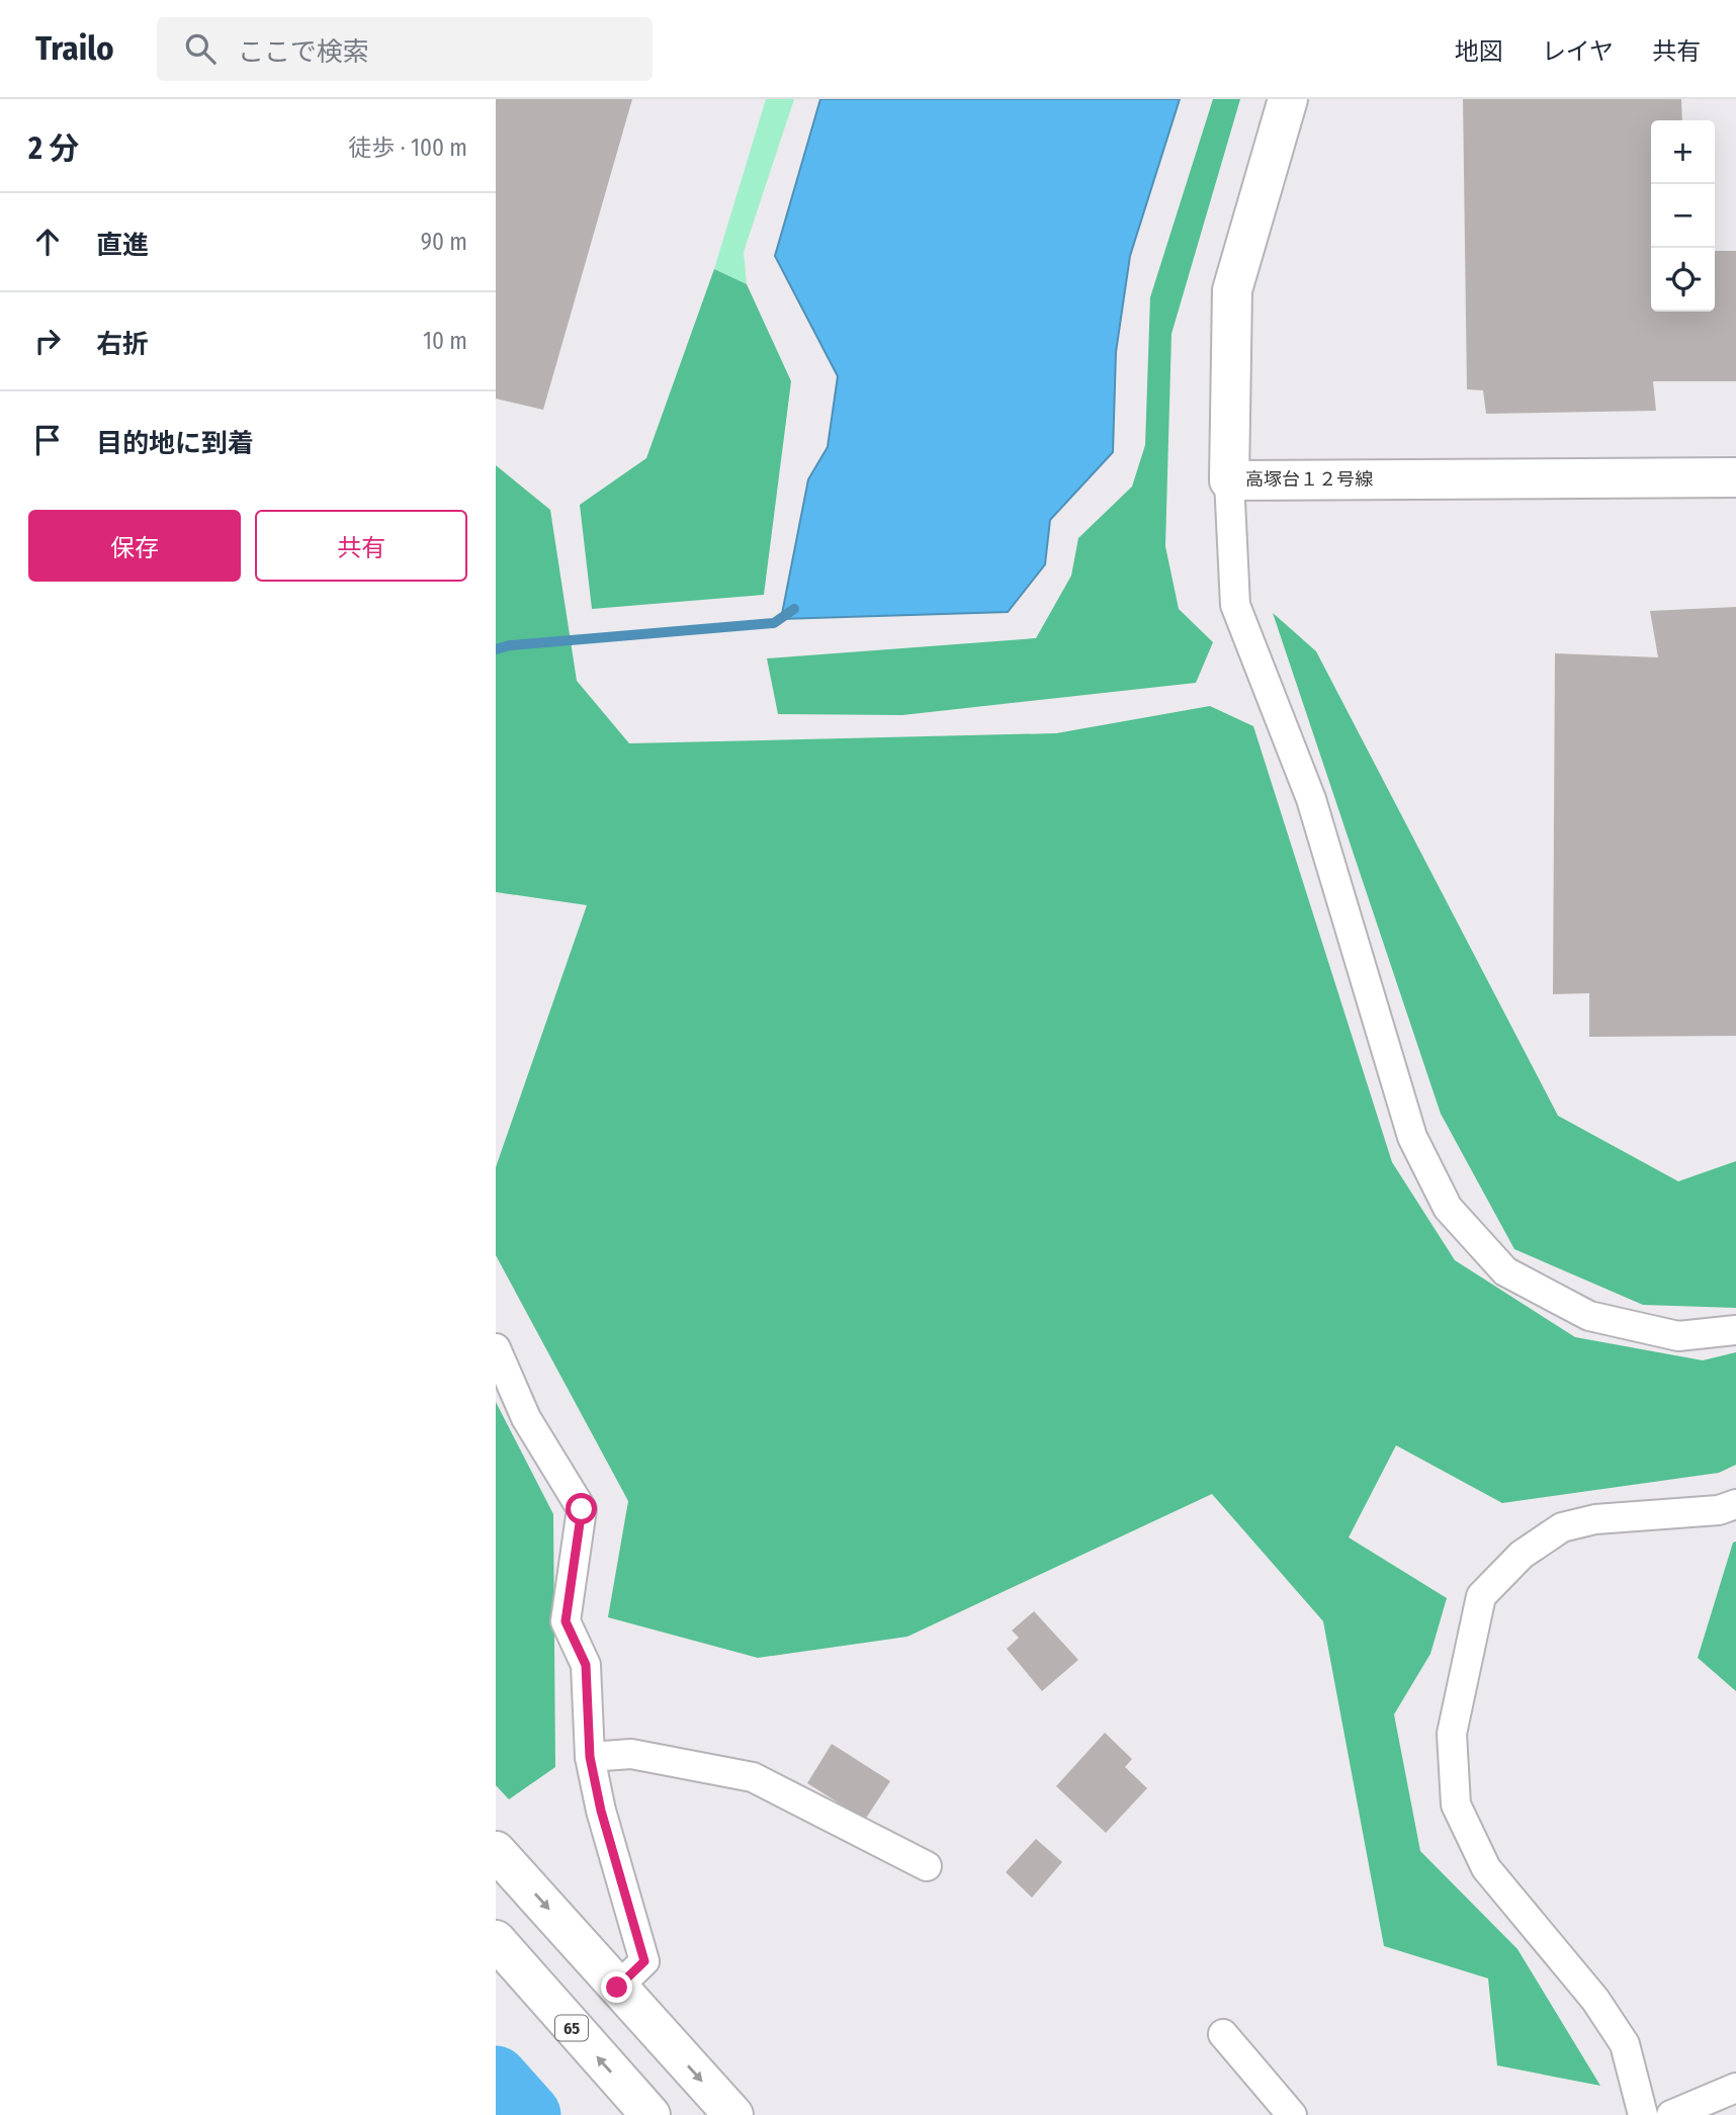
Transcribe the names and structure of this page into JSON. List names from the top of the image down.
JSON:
{
  "streets": {
    "street": ["高塚台１２号線", "65"]
  },
  "page": {
    "header": "Trailo",
    "search": "ここで検索",
    "nav": ["地図", "レイヤ", "共有"],
    "heading": ["2 分", "徒歩 · 100 m"],
    "map_buttons": ["+", "−"],
    "list": [
      ["直進", "90 m"],
      ["右折", "10 m"],
      "目的地に到着"
    ],
    "buttons": ["保存", "共有"]
  }
}
